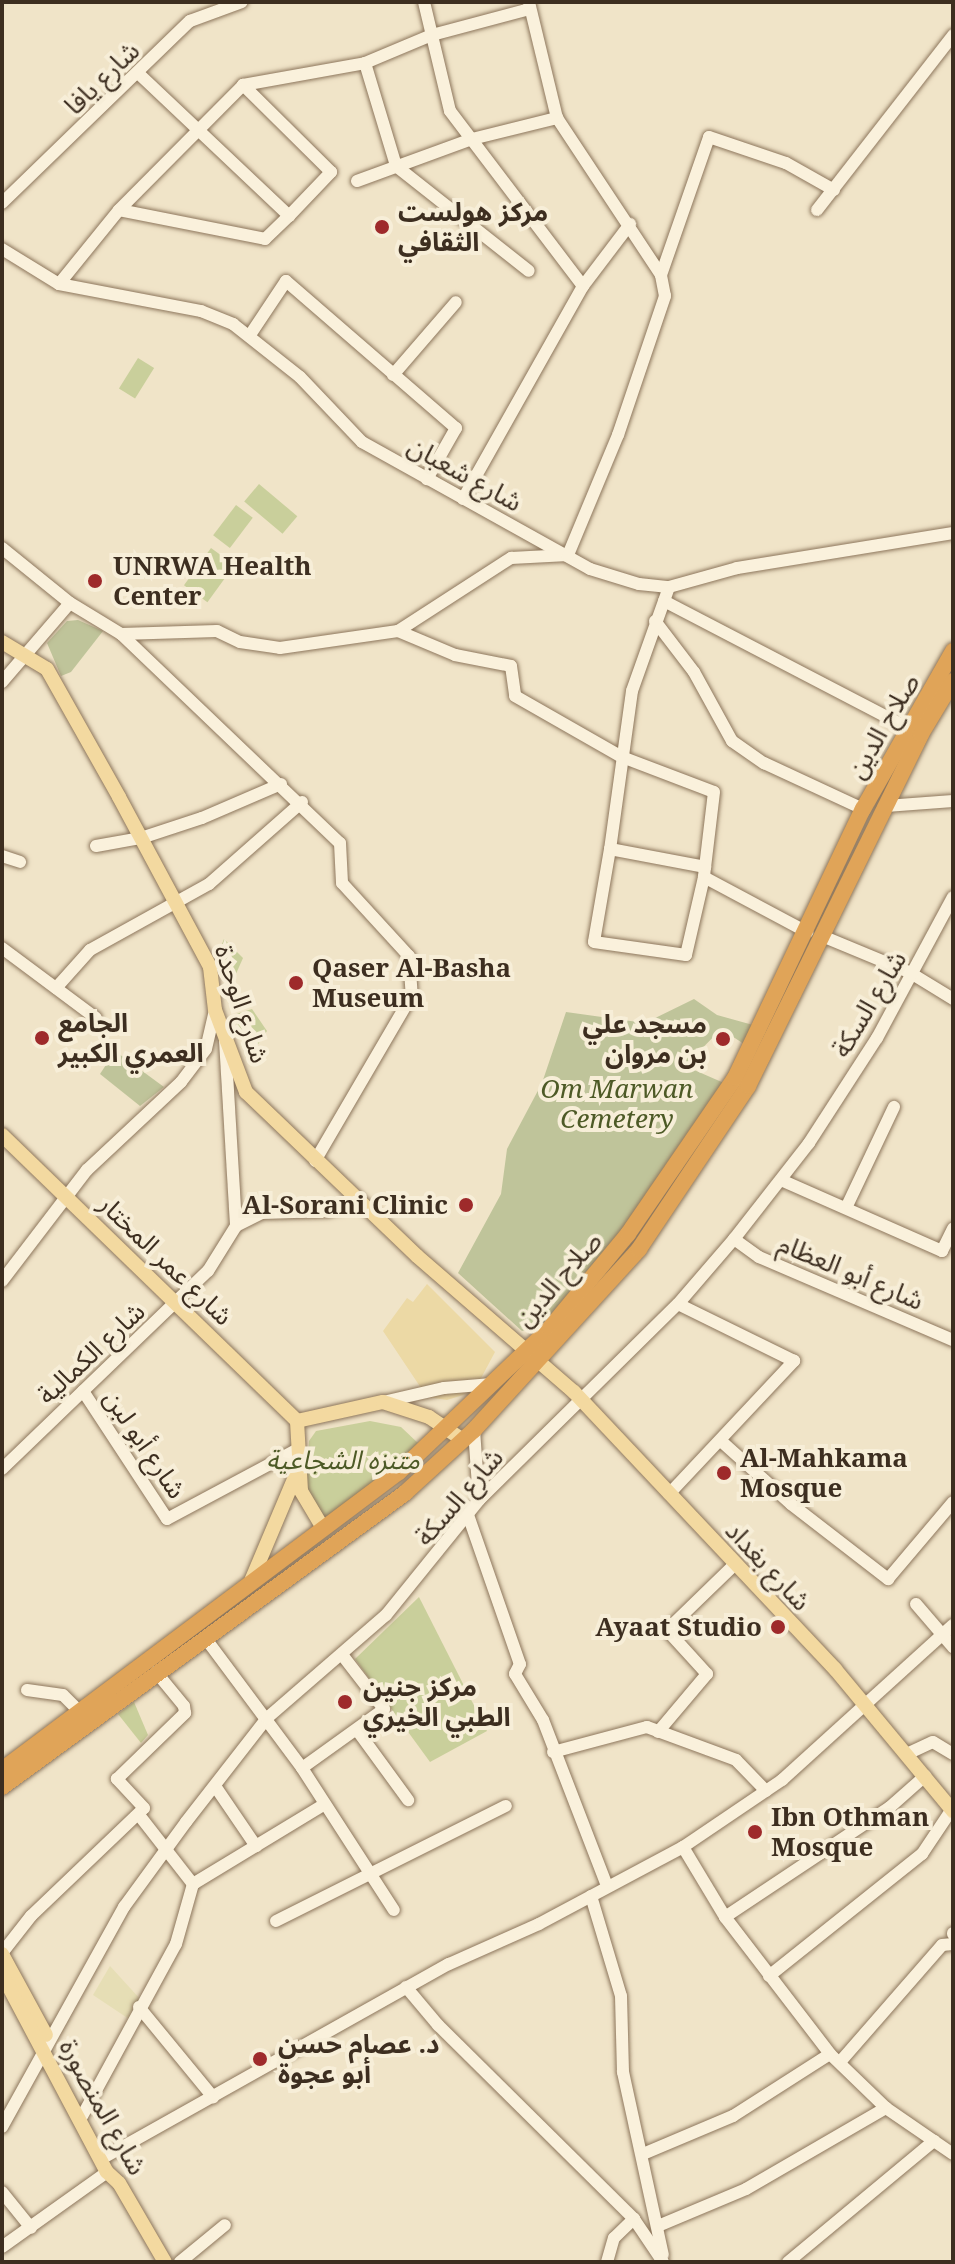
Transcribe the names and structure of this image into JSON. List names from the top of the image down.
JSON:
{
  "streets": {
    "highway": ["صلاح الدين"],
    "main road": [
      "شارع الوحدة",
      "شارع عمر المختار",
      "شارع بغداد",
      "شارع المنصورة"
    ],
    "street": [
      "شارع يافا",
      "شارع شعبان",
      "شارع السكة",
      "شارع أبو العظام",
      "شارع الكمالية",
      "شارع أبو لبن"
    ]
  },
  "crossings": [
    ["صلاح الدين", "شارع الوحدة"],
    ["صلاح الدين", "شارع بغداد"],
    ["شارع الوحدة", "شارع بغداد"],
    ["شارع السكة", "شارع أبو العظام"],
    ["شارع السكة", "شارع بغداد"],
    ["شارع السكة", "شارع المنصورة"],
    ["شارع عمر المختار", "شارع الكمالية"],
    ["شارع الكمالية", "شارع أبو لبن"]
  ],
  "parks": ["Om Marwan Cemetery", "متنزه الشجاعية"],
  "places": [
    "مركز هولست الثقافي",
    "UNRWA Health Center",
    "Qaser Al-Basha Museum",
    "الجامع العمري الكبير",
    "مسجد علي بن مروان",
    "Al-Sorani Clinic",
    "Al-Mahkama Mosque",
    "Ayaat Studio",
    "مركز جنين الطبي الخيري",
    "Ibn Othman Mosque",
    "د. عصام حسن أبو عجوة"
  ]
}
